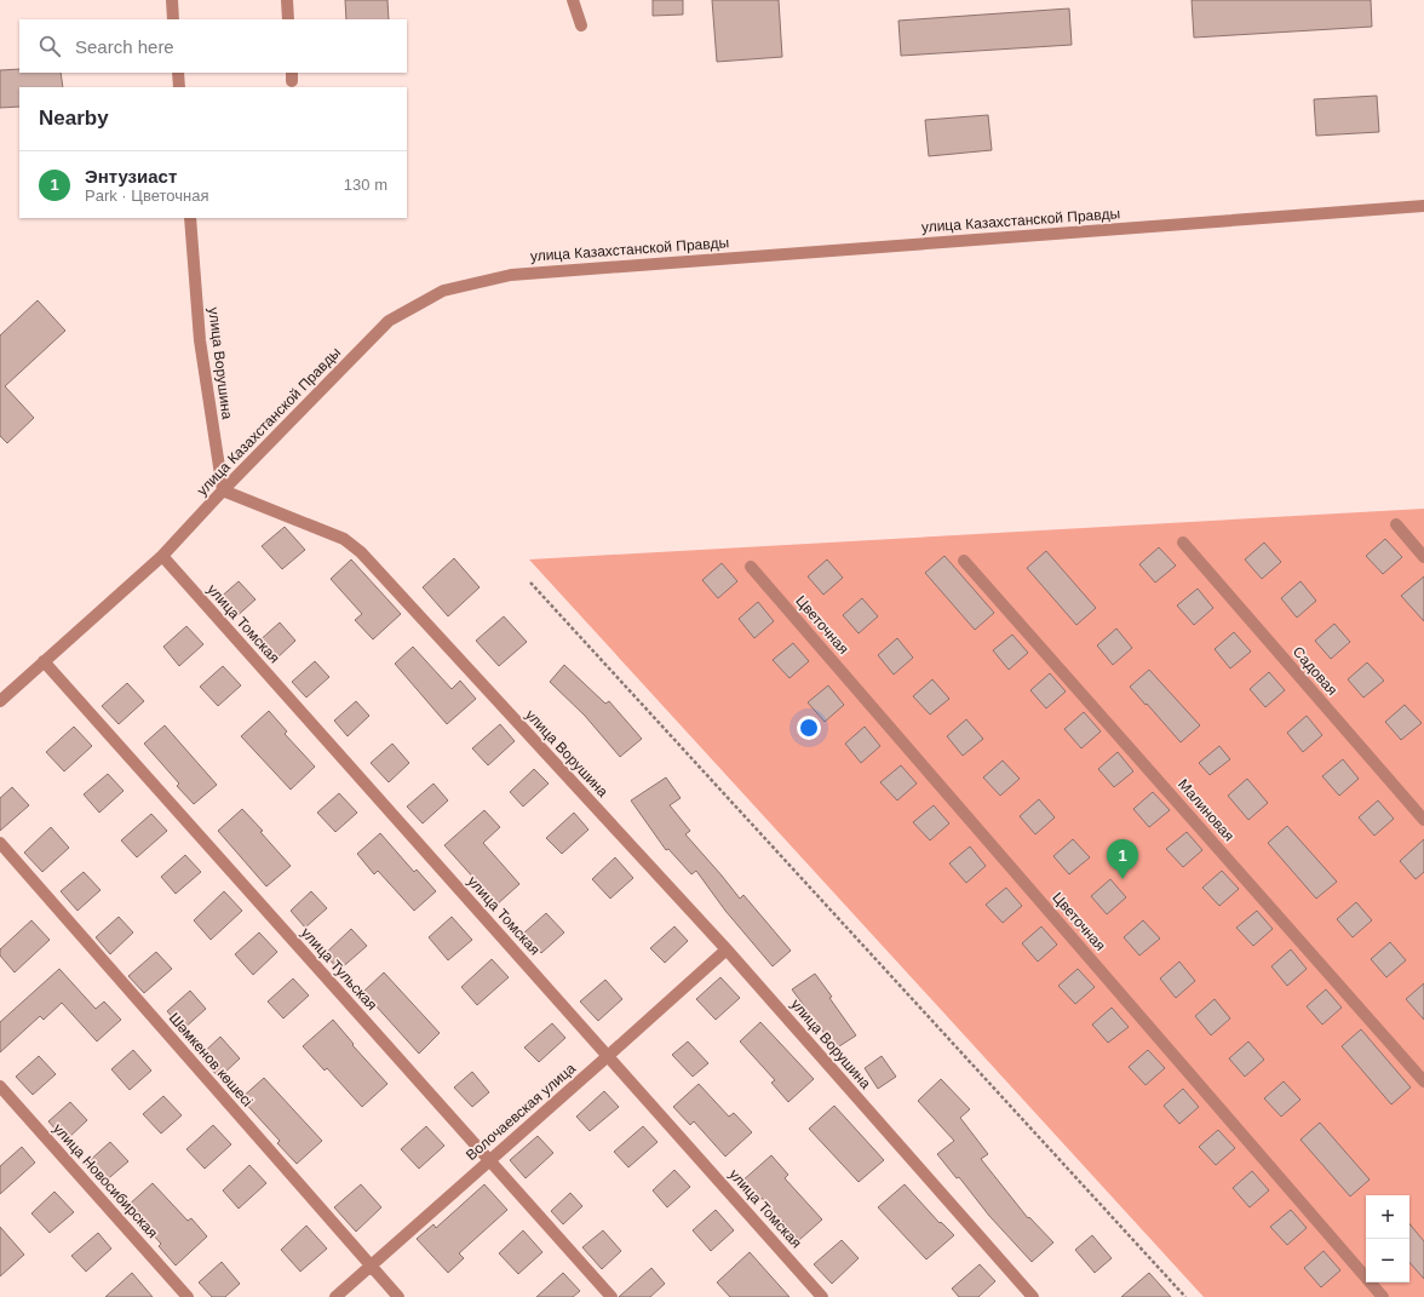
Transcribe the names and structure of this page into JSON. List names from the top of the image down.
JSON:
{
  "streets": {
    "street": [
      "улица Казахстанской Правды",
      "улица Ворушина",
      "улица Томская",
      "Цветочная",
      "Садовая",
      "Малиновая",
      "улица Тульская",
      "Шәмкенов көшесі",
      "Волочаевская улица",
      "улица Новосибирская"
    ]
  },
  "crossings": [
    ["улица Казахстанской Правды", "улица Ворушина"],
    ["улица Казахстанской Правды", "улица Томская"],
    ["улица Казахстанской Правды", "улица Тульская"],
    ["улица Ворушина", "Волочаевская улица"],
    ["улица Томская", "Волочаевская улица"],
    ["улица Тульская", "Волочаевская улица"],
    ["Шәмкенов көшесі", "Волочаевская улица"]
  ],
  "page": {
    "search": "Search here",
    "heading": "Nearby",
    "list": [
      {
        "mark": "1",
        "name": "Энтузиаст",
        "note": "Park · Цветочная",
        "value": "130 m"
      }
    ],
    "pins": "1",
    "map_buttons": ["+", "−"]
  }
}
